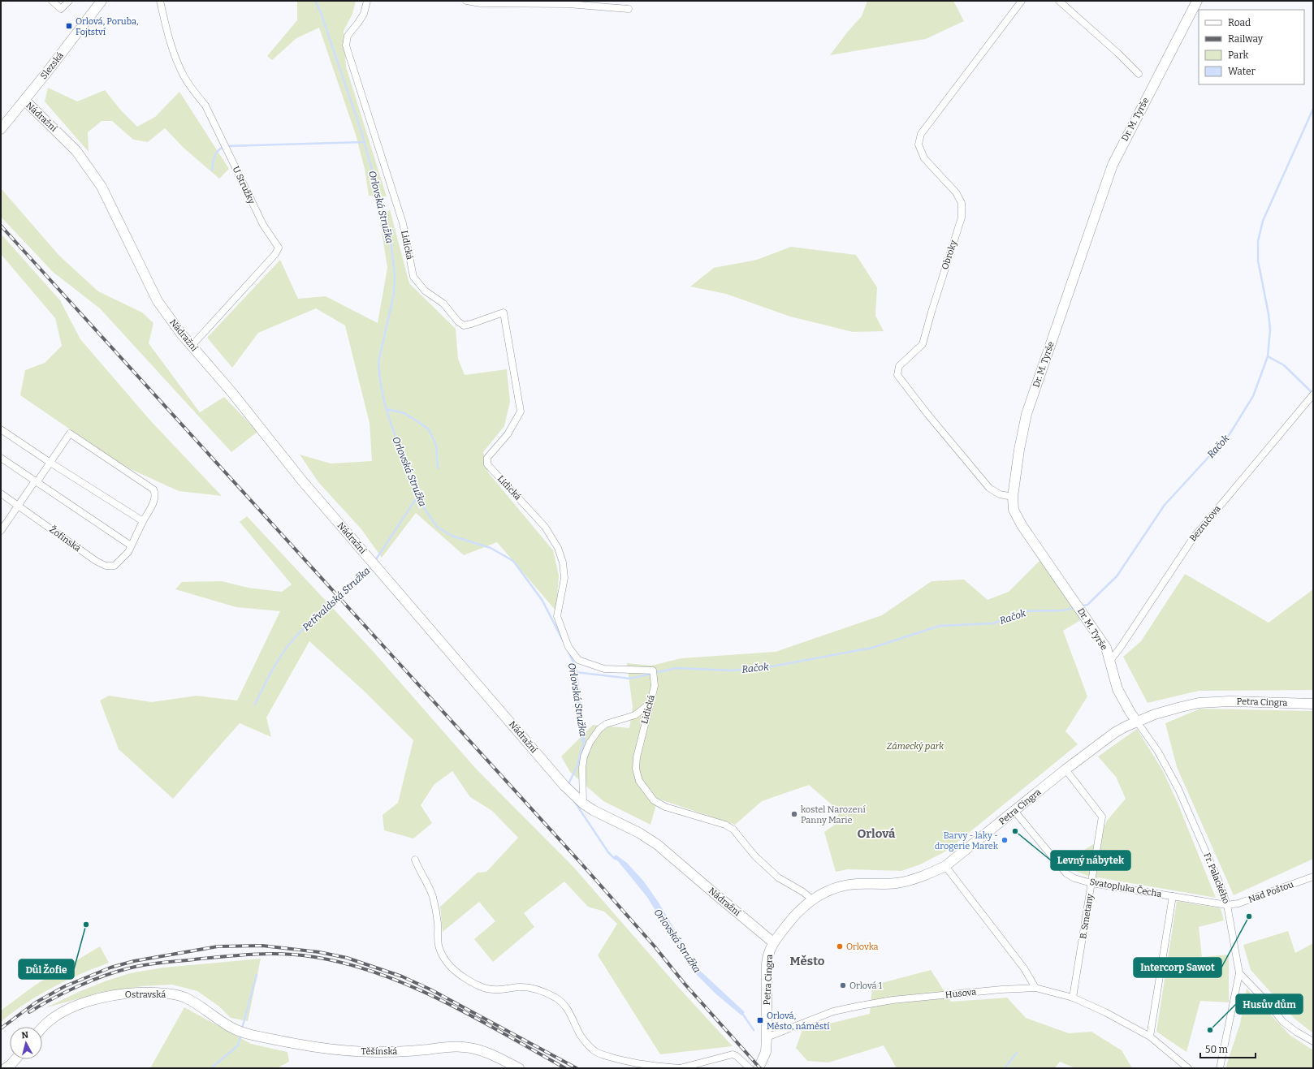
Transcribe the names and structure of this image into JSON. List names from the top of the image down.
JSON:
{
  "streets": {
    "street": [
      "Slezská",
      "Nádražní",
      "Dr. M. Tyrše",
      "U Stružky",
      "Lidická",
      "Obroky",
      "Bezručova",
      "Žofinská",
      "Petra Cingra",
      "Fr. Palackého",
      "Svatopluka Čecha",
      "Nad Poštou",
      "B. Smetany",
      "Husova",
      "Ostravská",
      "Těšínská"
    ]
  },
  "crossings": [
    ["Slezská", "Nádražní"],
    ["Nádražní", "U Stružky"],
    ["Nádražní", "Petra Cingra"],
    ["Dr. M. Tyrše", "Obroky"],
    ["Dr. M. Tyrše", "Bezručova"],
    ["Dr. M. Tyrše", "Petra Cingra"],
    ["Dr. M. Tyrše", "Fr. Palackého"],
    ["Lidická", "Petra Cingra"],
    ["Petra Cingra", "Fr. Palackého"],
    ["Petra Cingra", "Svatopluka Čecha"],
    ["Petra Cingra", "B. Smetany"],
    ["Petra Cingra", "Husova"],
    ["Fr. Palackého", "Svatopluka Čecha"],
    ["Fr. Palackého", "Nad Poštou"],
    ["Svatopluka Čecha", "Nad Poštou"],
    ["Svatopluka Čecha", "B. Smetany"],
    ["B. Smetany", "Husova"],
    ["Ostravská", "Těšínská"]
  ],
  "districts": ["Orlová", "Město"],
  "water": ["Orlovská Stružka", "Račok", "Petřvaldská Stružka"],
  "parks": ["Zámecký park"],
  "places": {
    "transit": ["Orlová, Poruba, Fojtství", "Orlová, Město, náměstí"],
    "other": [
      "kostel Narození Panny Marie",
      "Levný nábytek",
      "Barvy - laky - drogerie Marek",
      "Intercorp Sawot",
      "Důl Žofie",
      "Orlovka",
      "Orlová 1",
      "Husův dům"
    ]
  },
  "legend": [
    "Road",
    "Railway",
    "Park",
    "Water"
  ],
  "scale_bar": "50 m",
  "north": "top"
}
